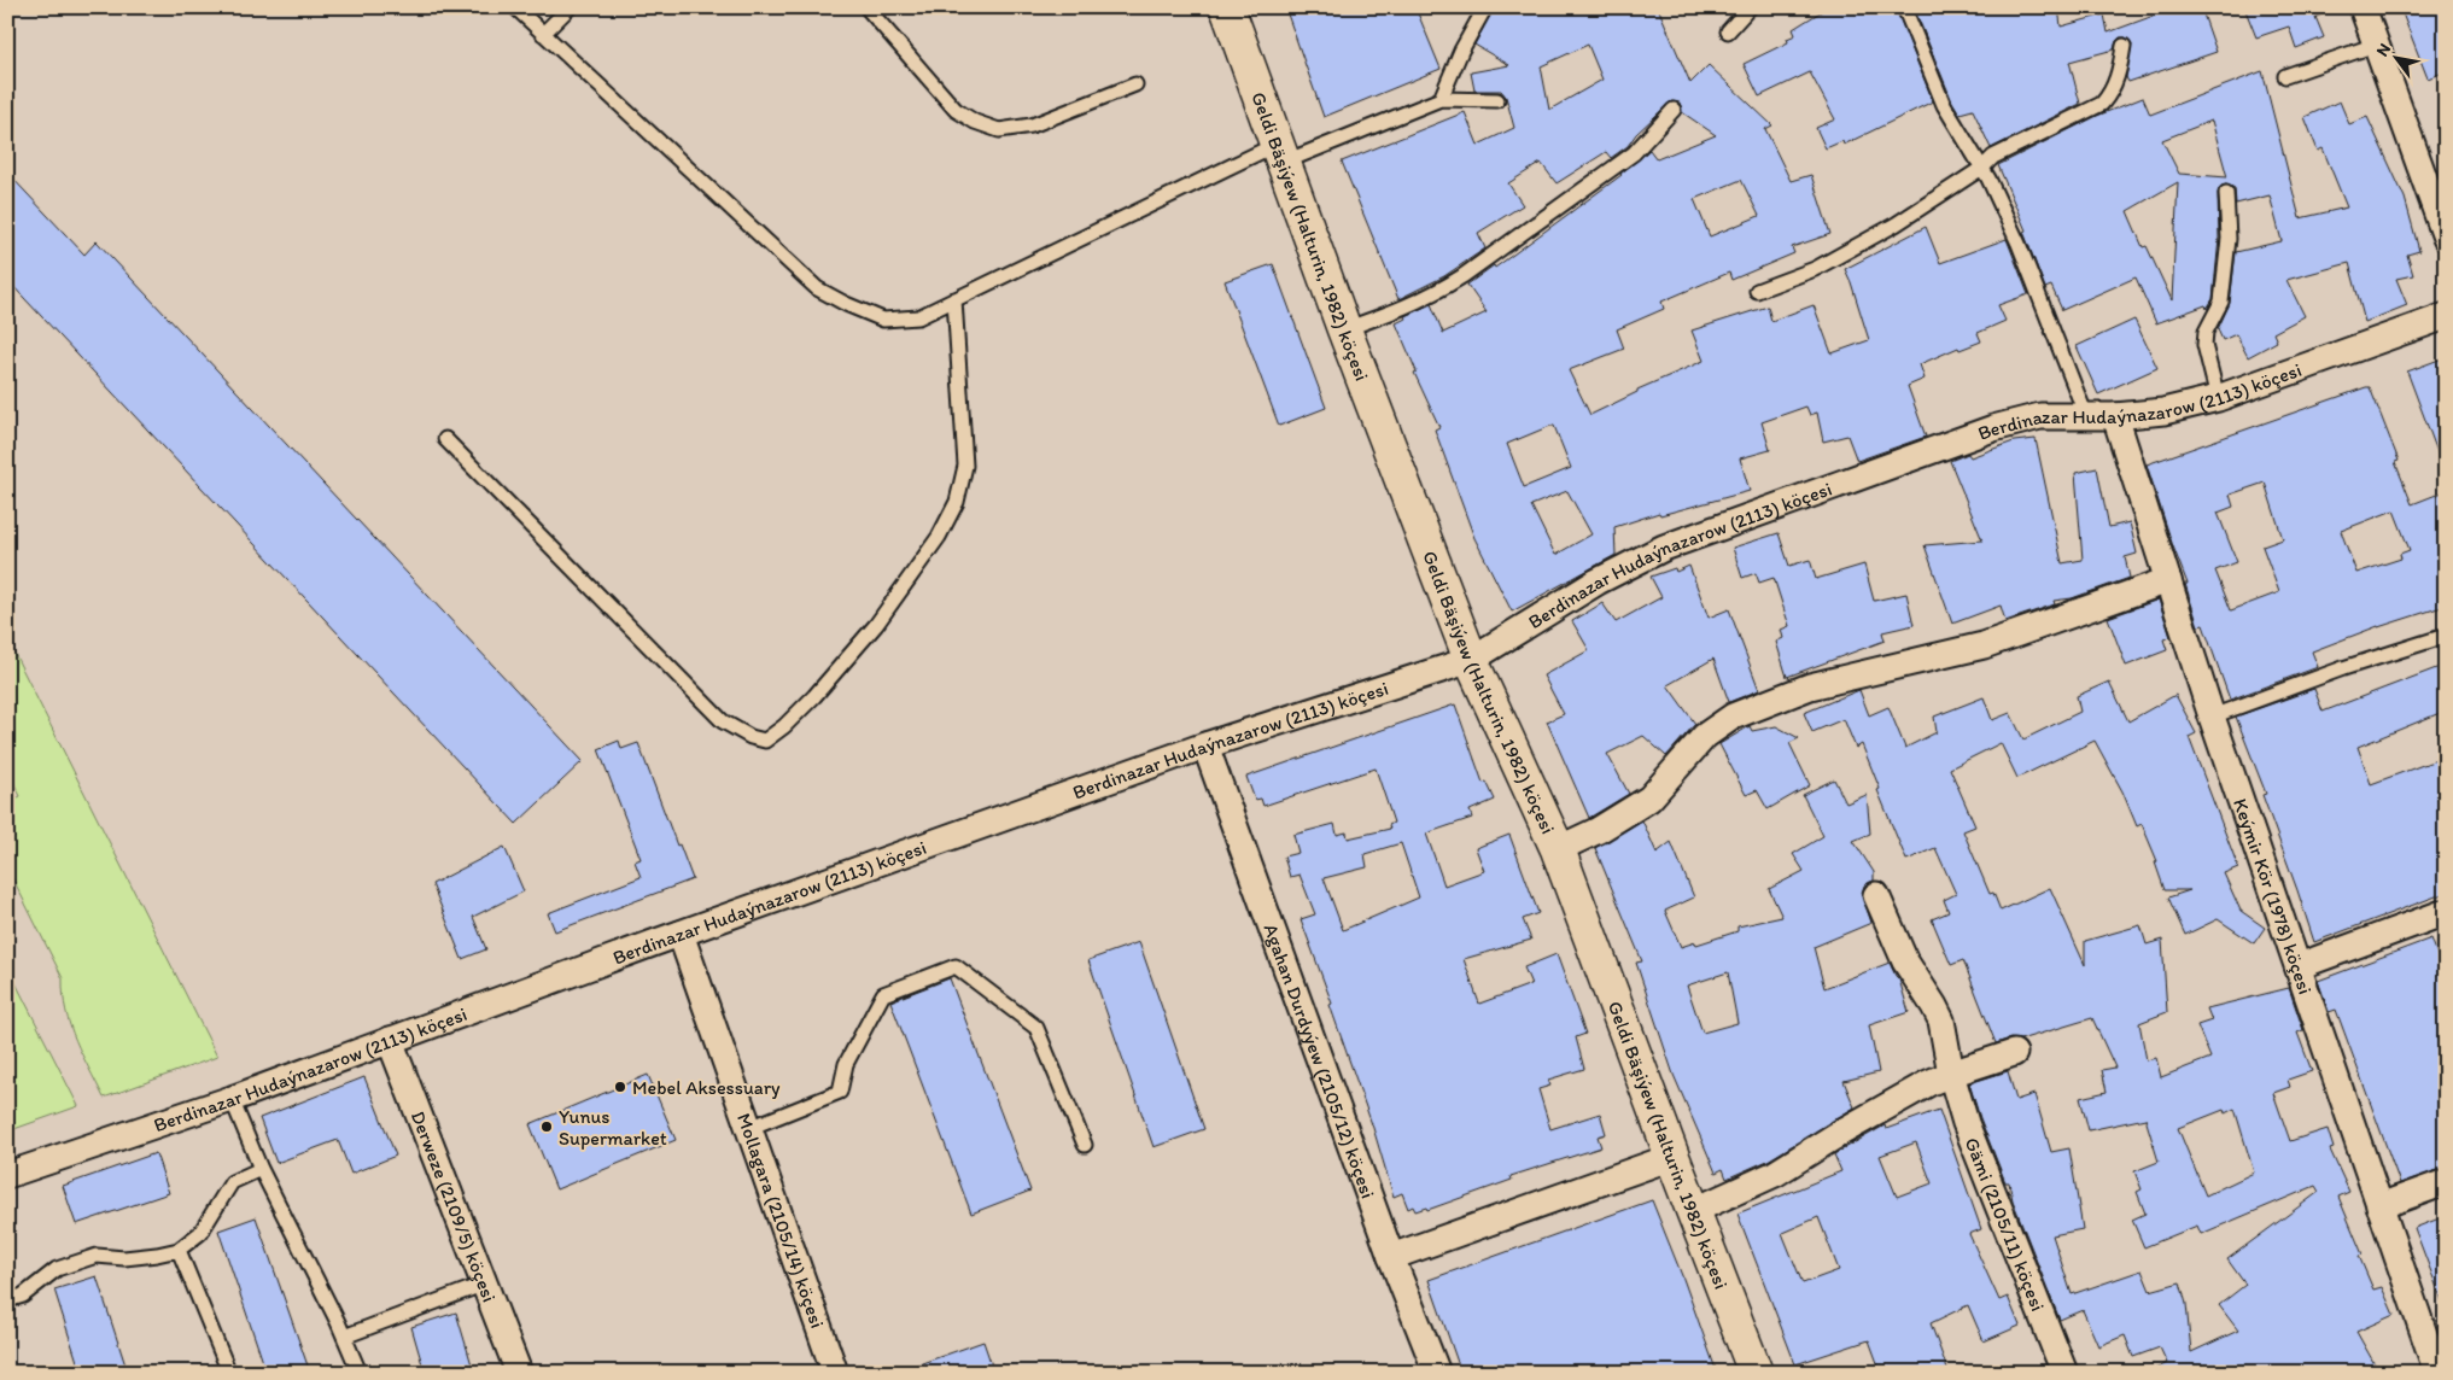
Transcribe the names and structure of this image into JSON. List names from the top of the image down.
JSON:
{
  "streets": {
    "street": [
      "Geldi Bäşiýew (Halturin, 1982) köçesi",
      "Berdinazar Hudaýnazarow (2113) köçesi",
      "Keýmir Kör (1978) köçesi",
      "Agahan Durdyýew (2105/12) köçesi",
      "Derweze (2109/5) köçesi",
      "Mollagara (2105/14) köçesi",
      "Gämi (2105/11) köçesi"
    ]
  },
  "crossings": [
    ["Geldi Bäşiýew (Halturin, 1982) köçesi", "Berdinazar Hudaýnazarow (2113) köçesi"],
    ["Berdinazar Hudaýnazarow (2113) köçesi", "Keýmir Kör (1978) köçesi"],
    ["Berdinazar Hudaýnazarow (2113) köçesi", "Agahan Durdyýew (2105/12) köçesi"],
    ["Berdinazar Hudaýnazarow (2113) köçesi", "Derweze (2109/5) köçesi"],
    ["Berdinazar Hudaýnazarow (2113) köçesi", "Mollagara (2105/14) köçesi"]
  ],
  "places": ["Mebel Aksessuary", "Yunus Supermarket"],
  "north": "top left"
}
